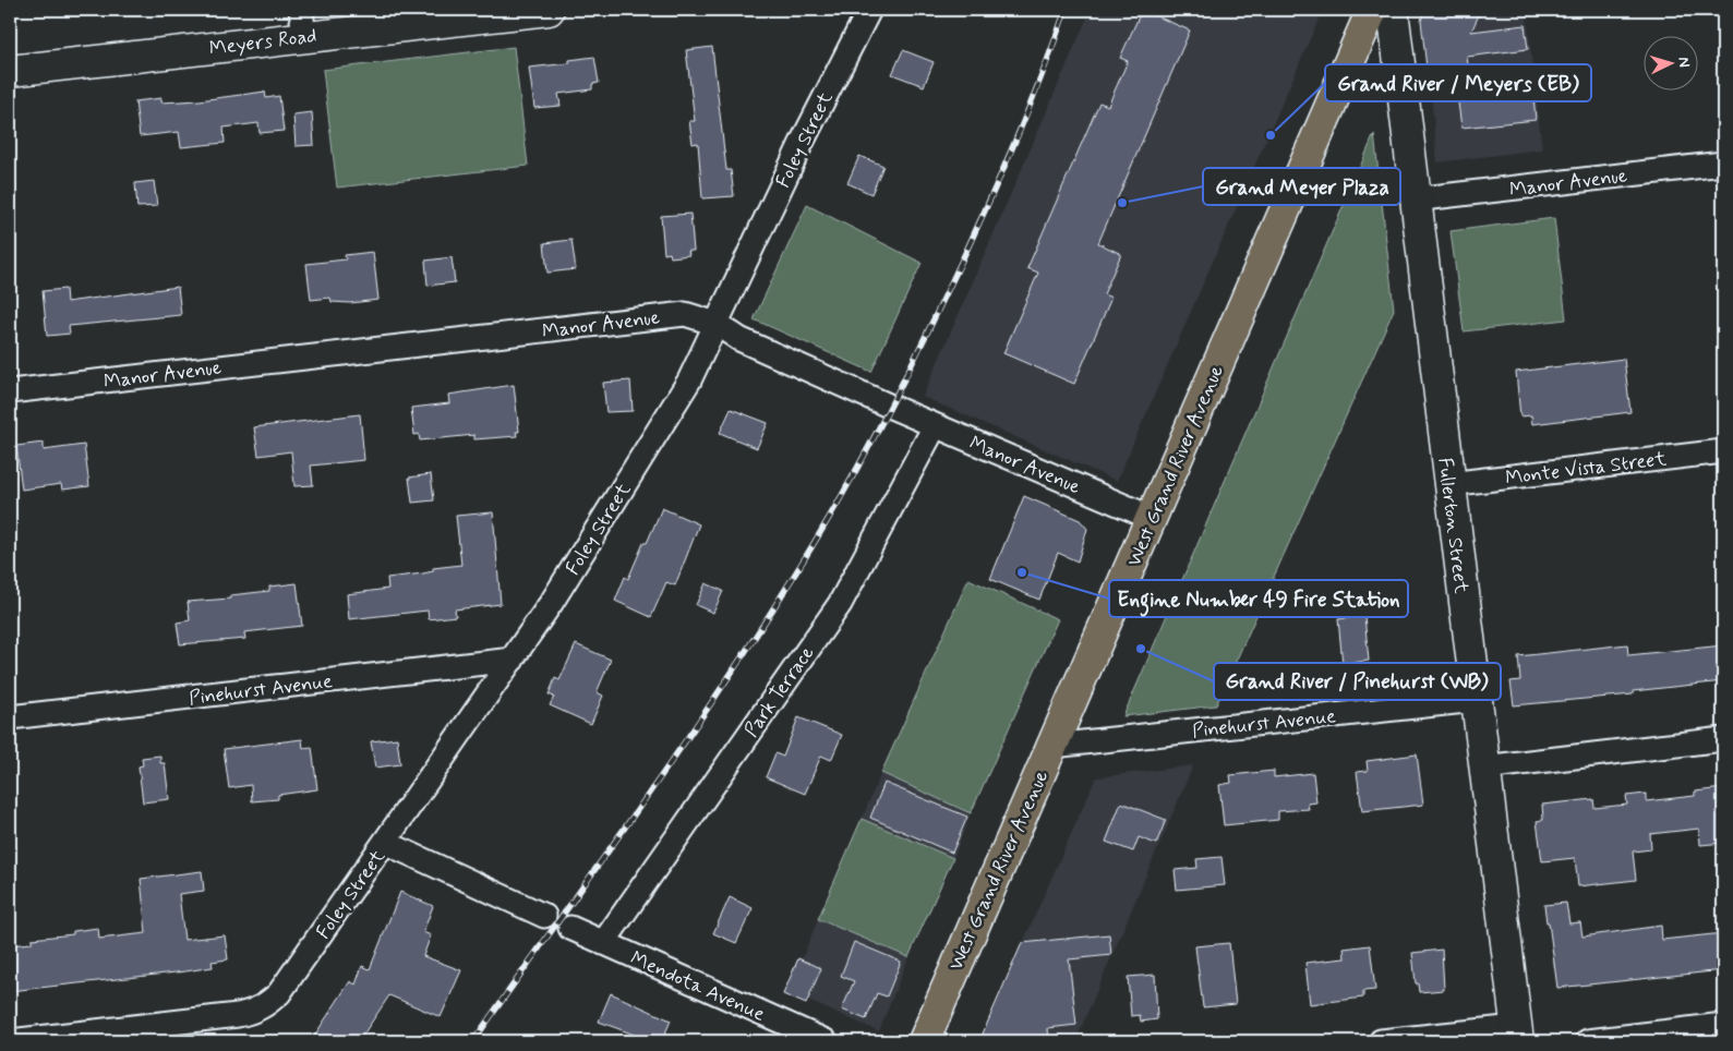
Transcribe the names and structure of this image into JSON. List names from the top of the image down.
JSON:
{
  "streets": {
    "main road": ["West Grand River Avenue"],
    "street": [
      "Meyers Road",
      "Foley Street",
      "Manor Avenue",
      "Monte Vista Street",
      "Fullerton Street",
      "Pinehurst Avenue",
      "Park Terrace",
      "Mendota Avenue"
    ]
  },
  "crossings": [
    ["Foley Street", "Manor Avenue"],
    ["Foley Street", "Pinehurst Avenue"],
    ["Manor Avenue", "West Grand River Avenue"],
    ["Manor Avenue", "Fullerton Street"],
    ["Manor Avenue", "Park Terrace"],
    ["West Grand River Avenue", "Pinehurst Avenue"],
    ["Monte Vista Street", "Fullerton Street"],
    ["Fullerton Street", "Pinehurst Avenue"],
    ["Park Terrace", "Mendota Avenue"]
  ],
  "places": [
    "Grand River / Meyers (EB)",
    "Grand Meyer Plaza",
    "Engine Number 49 Fire Station",
    "Grand River / Pinehurst (WB)"
  ],
  "north": "right"
}
